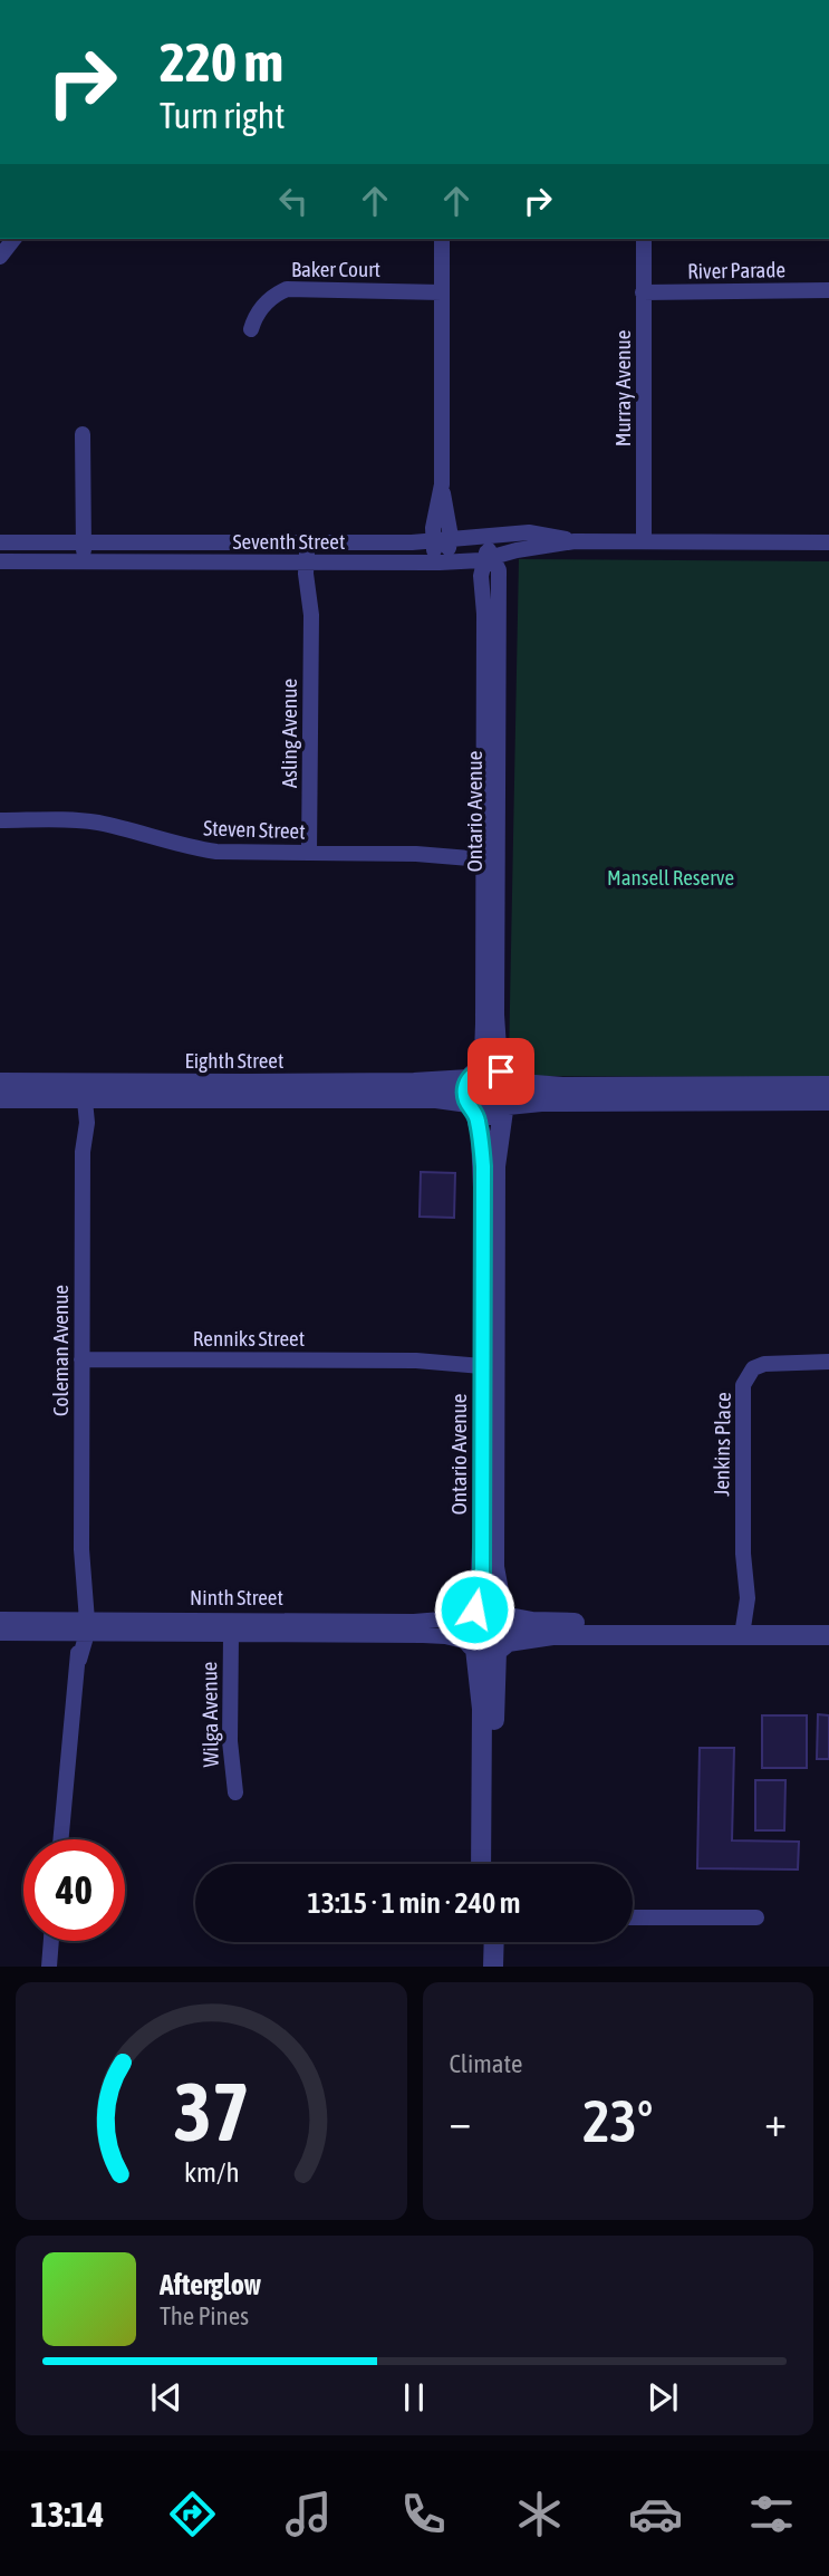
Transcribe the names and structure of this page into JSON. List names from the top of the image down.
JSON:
{
  "streets": {
    "street": [
      "Baker Court",
      "River Parade",
      "Murray Avenue",
      "Seventh Street",
      "Asling Avenue",
      "Ontario Avenue",
      "Steven Street",
      "Eighth Street",
      "Renniks Street",
      "Coleman Avenue",
      "Jenkins Place",
      "Ninth Street",
      "Wilga Avenue"
    ]
  },
  "crossings": [
    ["River Parade", "Murray Avenue"],
    ["Murray Avenue", "Seventh Street"],
    ["Seventh Street", "Asling Avenue"],
    ["Seventh Street", "Ontario Avenue"],
    ["Asling Avenue", "Steven Street"],
    ["Ontario Avenue", "Steven Street"],
    ["Ontario Avenue", "Eighth Street"],
    ["Ontario Avenue", "Renniks Street"],
    ["Ontario Avenue", "Ninth Street"],
    ["Eighth Street", "Coleman Avenue"],
    ["Renniks Street", "Coleman Avenue"],
    ["Coleman Avenue", "Ninth Street"],
    ["Ninth Street", "Wilga Avenue"]
  ],
  "parks": ["Mansell Reserve"],
  "page": {
    "turn": ["220 m", "Turn right"],
    "limit": "40",
    "trip": "13:15 · 1 min · 240 m",
    "tile": "Climate",
    "heat": ["−", "23°", "+"],
    "song": ["Afterglow", "The Pines"],
    "tabs": "13:14",
    "gauge": ["37", "km/h"]
  }
}
